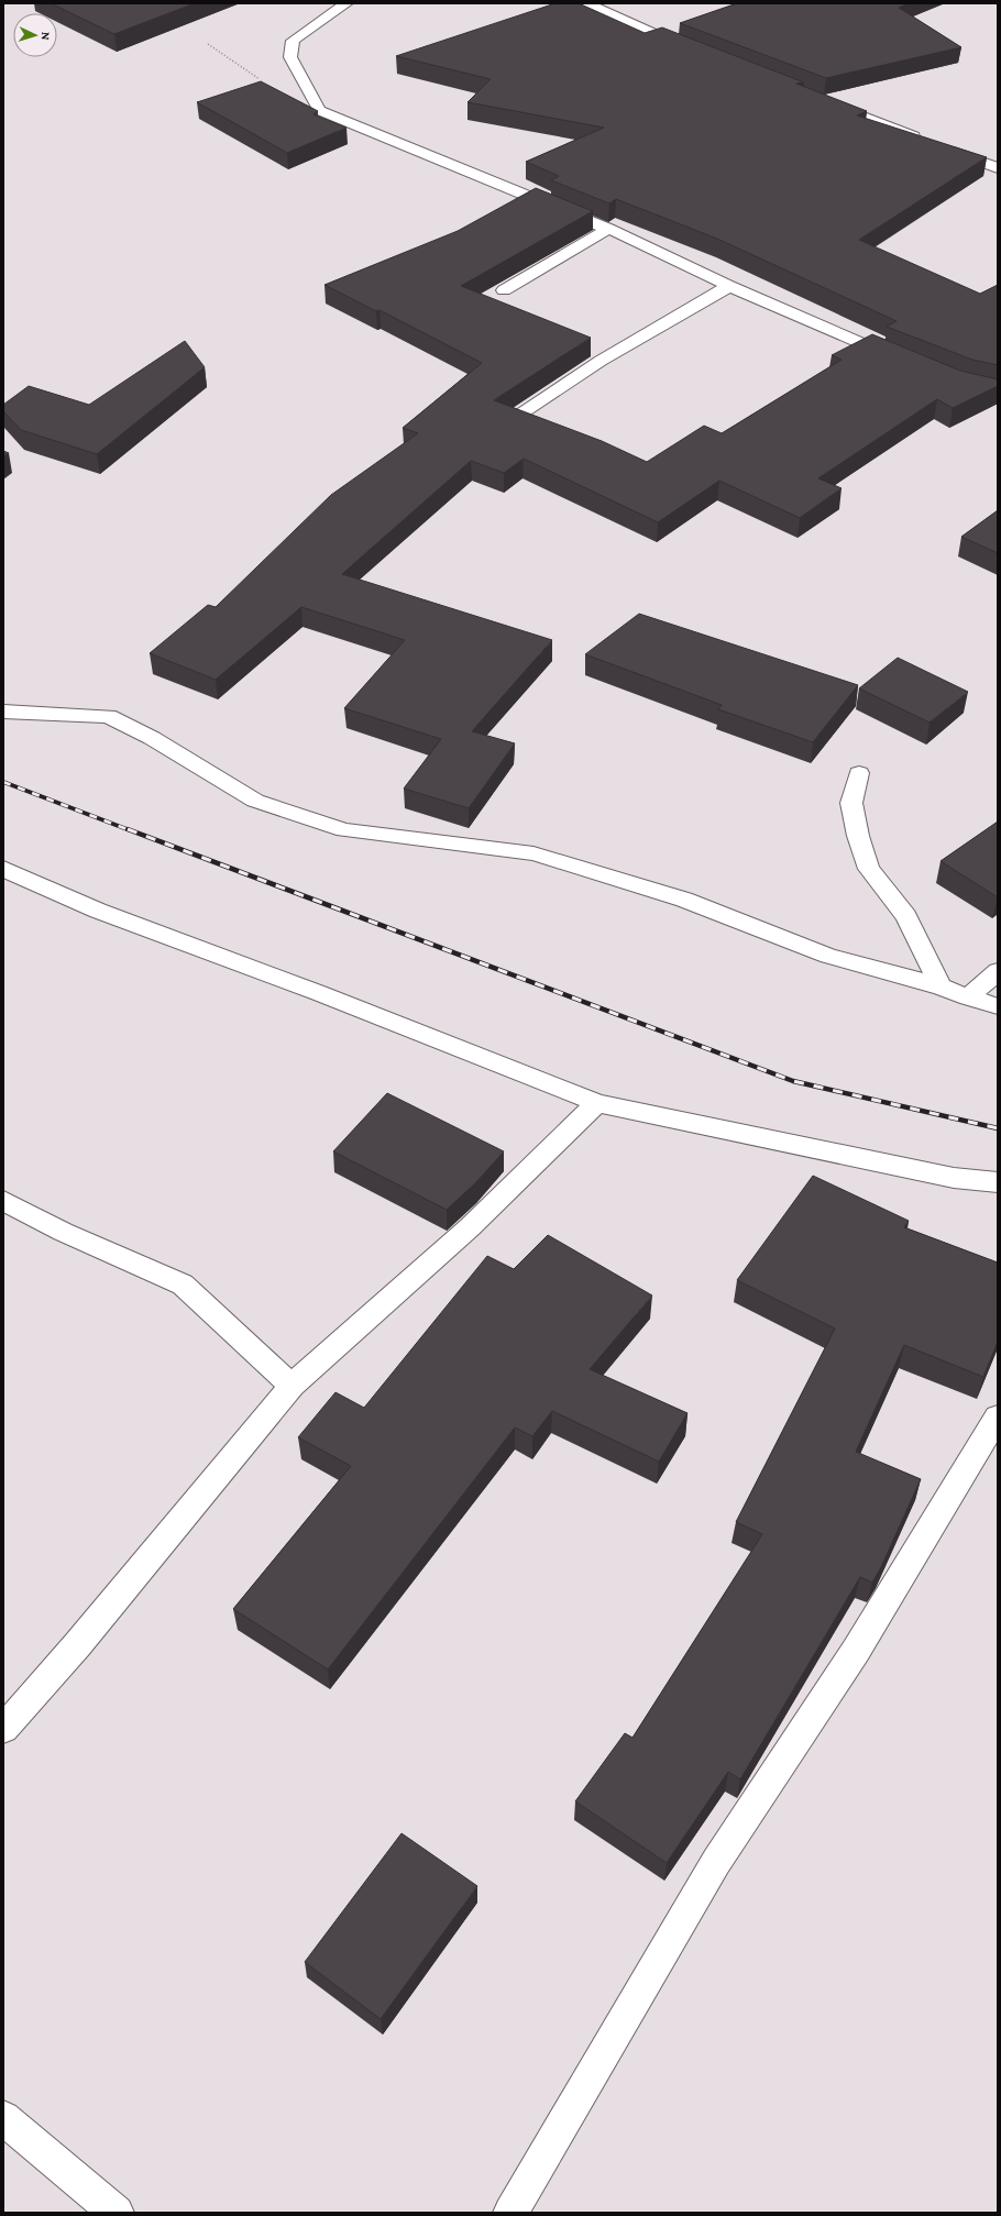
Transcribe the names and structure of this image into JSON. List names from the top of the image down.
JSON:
{
  "north": "right"
}
